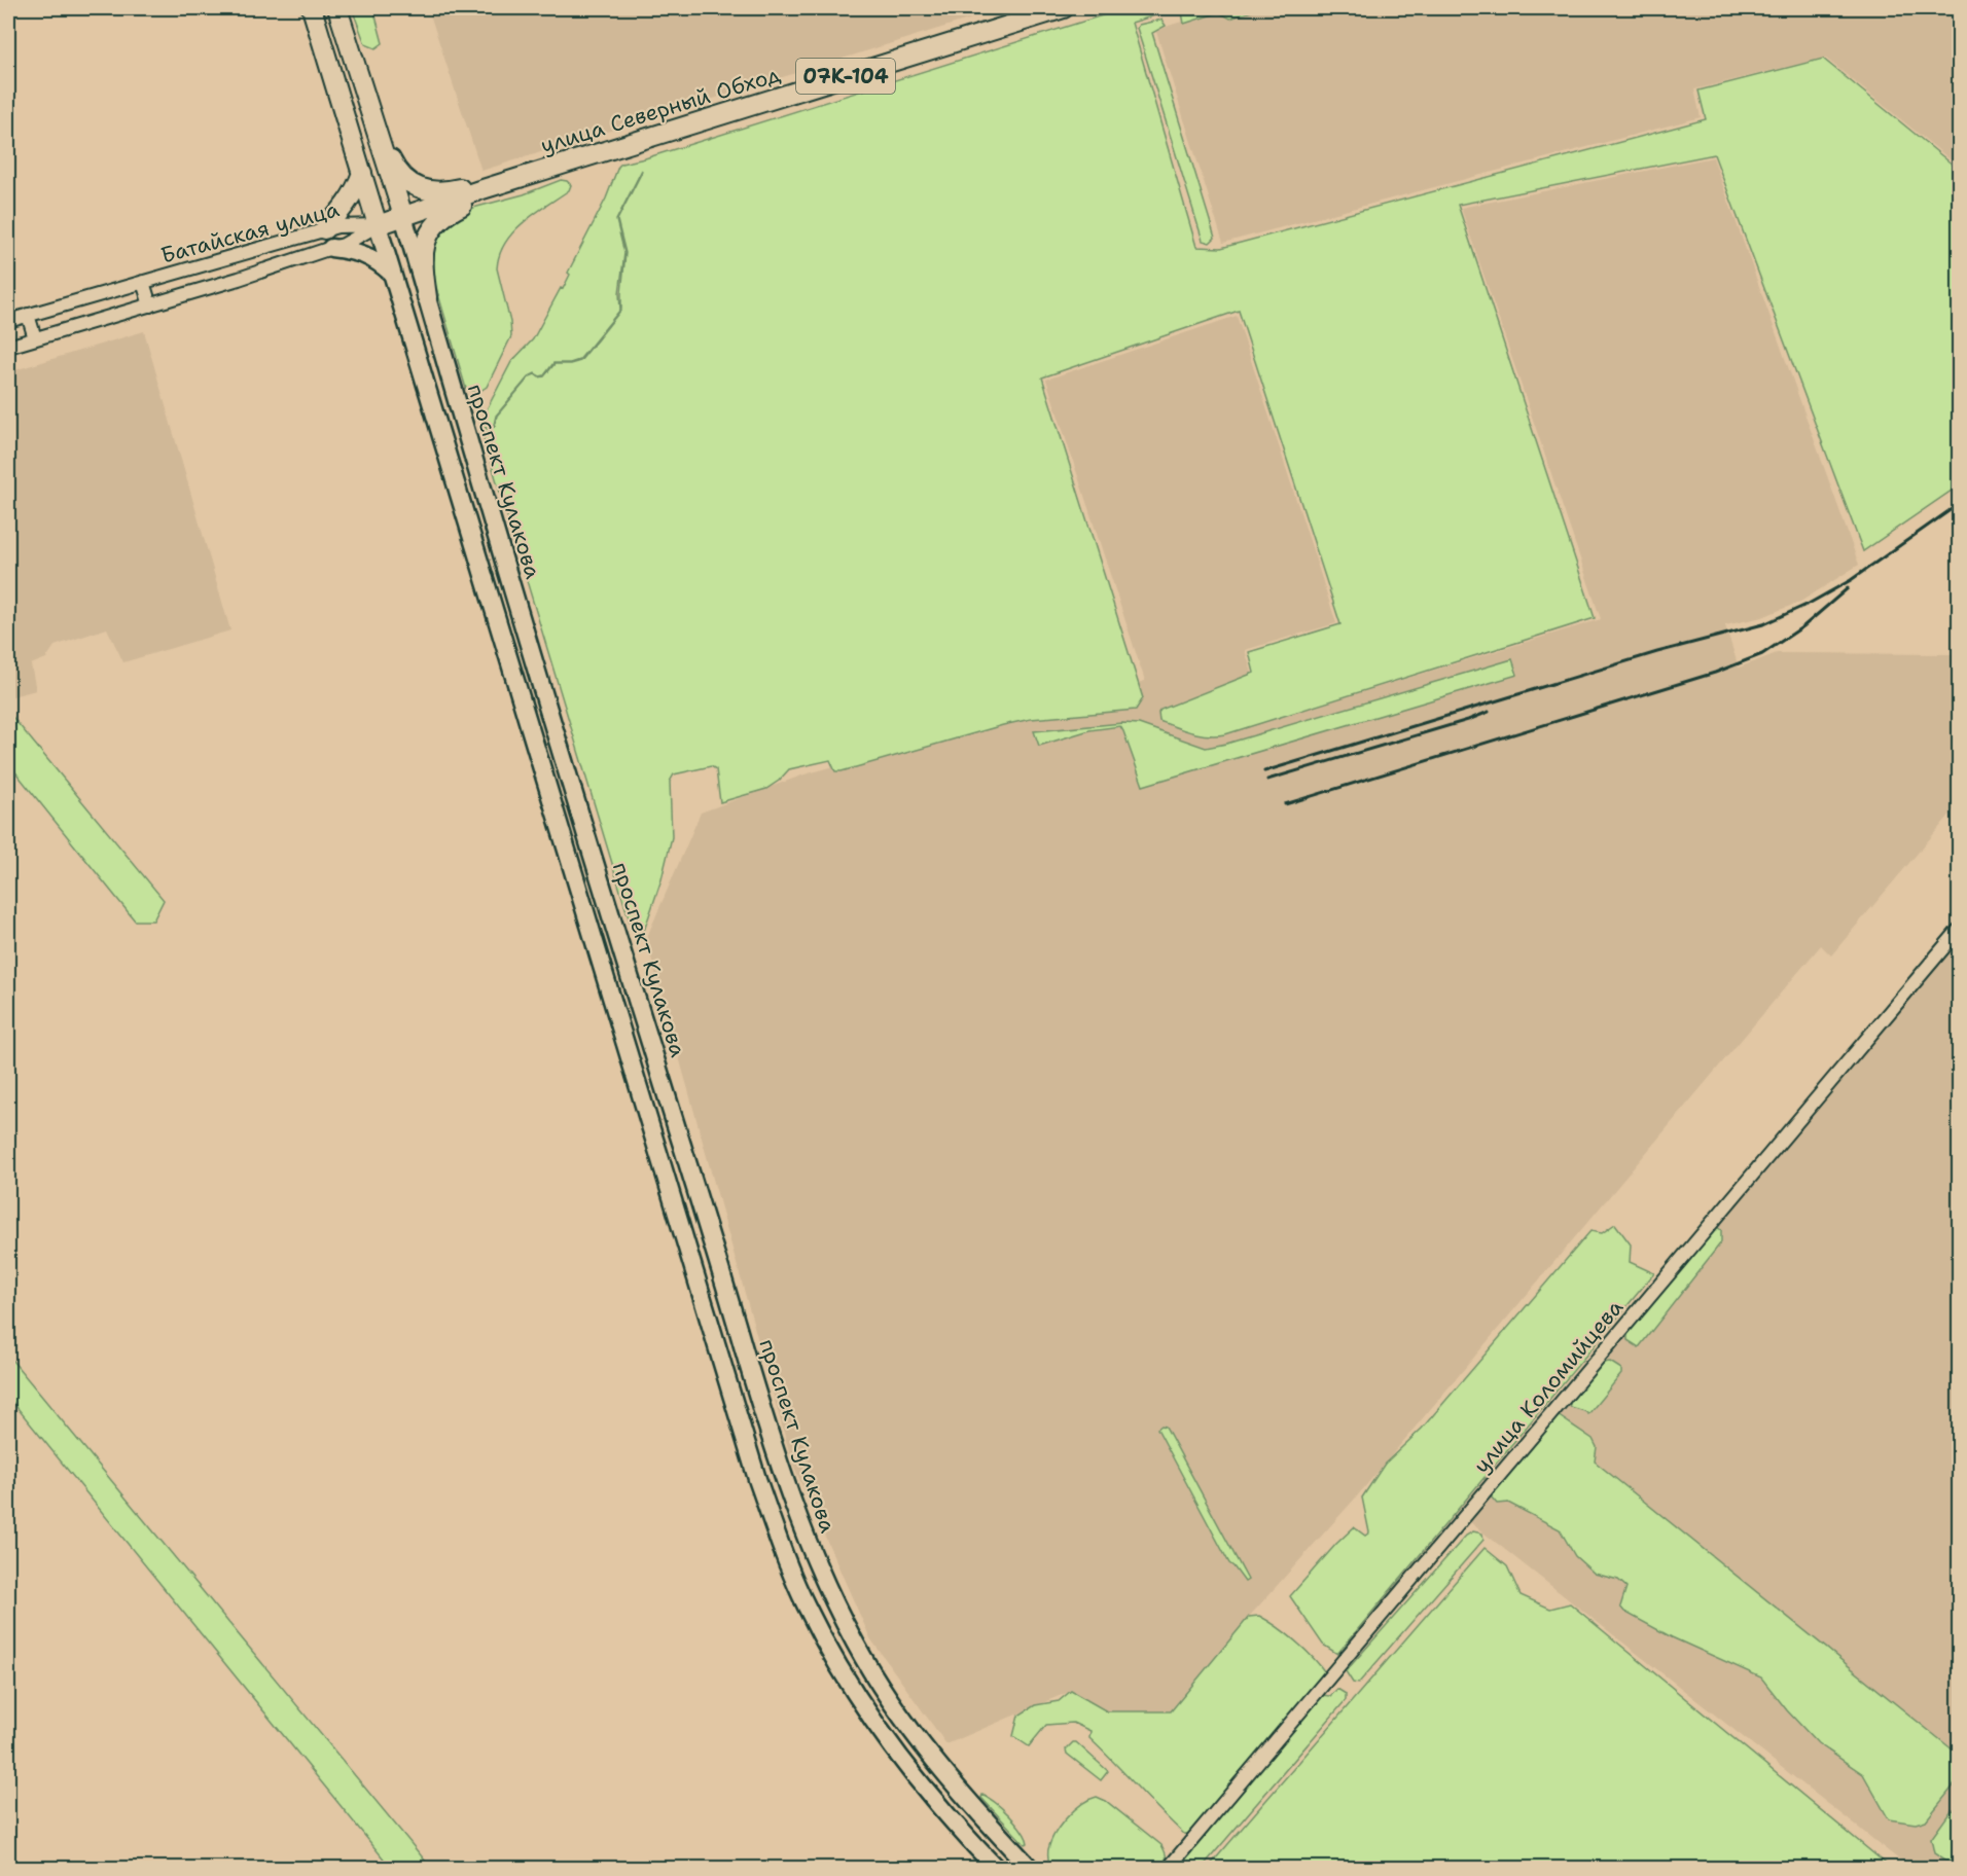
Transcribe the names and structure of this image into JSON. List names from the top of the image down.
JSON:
{
  "streets": {
    "highway": ["07К-104", "улица Северный Обход", "проспект Кулакова"],
    "street": ["Батайская улица", "улица Коломийцева"]
  },
  "crossings": [
    ["улица Северный Обход", "Батайская улица"],
    ["улица Северный Обход", "проспект Кулакова"]
  ]
}
